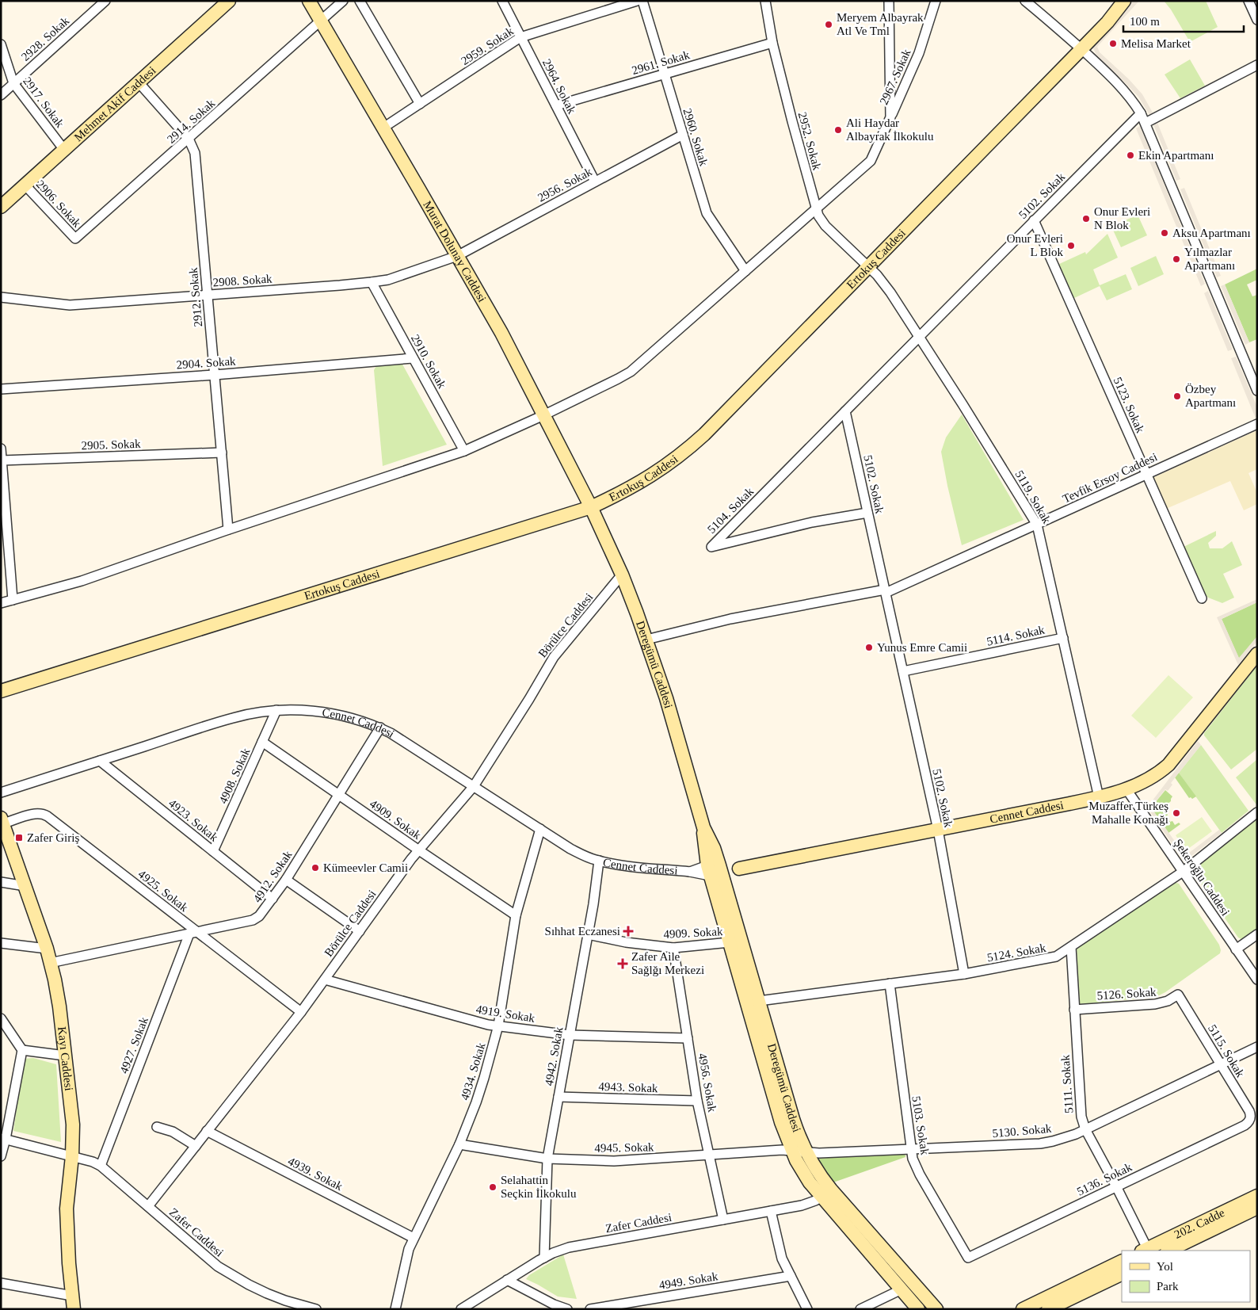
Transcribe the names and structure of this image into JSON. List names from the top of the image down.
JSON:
{
  "streets": {
    "main road": [
      "Mehmet Akif Caddesi",
      "Murat Dolunay Caddesi",
      "Ertokuş Caddesi",
      "Deregümü Caddesi",
      "Cennet Caddesi",
      "Kayı Caddesi",
      "202. Cadde"
    ],
    "street": [
      "2928. Sokak",
      "2959. Sokak",
      "2961. Sokak",
      "2967. Sokak",
      "2964. Sokak",
      "2917. Sokak",
      "2914. Sokak",
      "2960. Sokak",
      "2952. Sokak",
      "2956. Sokak",
      "5102. Sokak",
      "2906. Sokak",
      "2908. Sokak",
      "2912. Sokak",
      "2910. Sokak",
      "2904. Sokak",
      "5123. Sokak",
      "2905. Sokak",
      "Tevfik Ersoy Caddesi",
      "5119. Sokak",
      "5104. Sokak",
      "Börülce Caddesi",
      "5114. Sokak",
      "4908. Sokak",
      "4909. Sokak",
      "4923. Sokak",
      "4912. Sokak",
      "Şekeroğlu Caddesi",
      "4925. Sokak",
      "5124. Sokak",
      "5126. Sokak",
      "4919. Sokak",
      "4927. Sokak",
      "5115. Sokak",
      "4942. Sokak",
      "4934. Sokak",
      "4956. Sokak",
      "5111. Sokak",
      "4943. Sokak",
      "5103. Sokak",
      "5130. Sokak",
      "4945. Sokak",
      "4939. Sokak",
      "5136. Sokak",
      "Zafer Caddesi",
      "4949. Sokak"
    ]
  },
  "crossings": [
    ["2928. Sokak", "2917. Sokak"],
    ["2959. Sokak", "2964. Sokak"],
    ["2959. Sokak", "Murat Dolunay Caddesi"],
    ["2961. Sokak", "2964. Sokak"],
    ["2961. Sokak", "2960. Sokak"],
    ["2961. Sokak", "2952. Sokak"],
    ["2967. Sokak", "2960. Sokak"],
    ["2967. Sokak", "2952. Sokak"],
    ["2967. Sokak", "Murat Dolunay Caddesi"],
    ["2967. Sokak", "2912. Sokak"],
    ["2967. Sokak", "2910. Sokak"],
    ["2964. Sokak", "2956. Sokak"],
    ["2917. Sokak", "Mehmet Akif Caddesi"],
    ["Mehmet Akif Caddesi", "2906. Sokak"],
    ["Mehmet Akif Caddesi", "2912. Sokak"],
    ["2914. Sokak", "2906. Sokak"],
    ["2914. Sokak", "Murat Dolunay Caddesi"],
    ["2914. Sokak", "2912. Sokak"],
    ["2960. Sokak", "2956. Sokak"],
    ["2952. Sokak", "Ertokuş Caddesi"],
    ["2952. Sokak", "5119. Sokak"],
    ["2956. Sokak", "Murat Dolunay Caddesi"],
    ["2956. Sokak", "2908. Sokak"],
    ["5102. Sokak", "5123. Sokak"],
    ["5102. Sokak", "Tevfik Ersoy Caddesi"],
    ["5102. Sokak", "5119. Sokak"],
    ["5102. Sokak", "5104. Sokak"],
    ["5102. Sokak", "5114. Sokak"],
    ["5102. Sokak", "Cennet Caddesi"],
    ["5102. Sokak", "5124. Sokak"],
    ["Murat Dolunay Caddesi", "Ertokuş Caddesi"],
    ["Murat Dolunay Caddesi", "2908. Sokak"],
    ["Murat Dolunay Caddesi", "Deregümü Caddesi"],
    ["Ertokuş Caddesi", "5119. Sokak"],
    ["Ertokuş Caddesi", "Deregümü Caddesi"],
    ["2908. Sokak", "2912. Sokak"],
    ["2908. Sokak", "2910. Sokak"],
    ["2912. Sokak", "2904. Sokak"],
    ["2912. Sokak", "2905. Sokak"],
    ["2910. Sokak", "2904. Sokak"],
    ["5123. Sokak", "Tevfik Ersoy Caddesi"],
    ["Tevfik Ersoy Caddesi", "5119. Sokak"],
    ["Tevfik Ersoy Caddesi", "Deregümü Caddesi"],
    ["5119. Sokak", "5114. Sokak"],
    ["5119. Sokak", "Cennet Caddesi"],
    ["Börülce Caddesi", "Deregümü Caddesi"],
    ["Börülce Caddesi", "Cennet Caddesi"],
    ["Börülce Caddesi", "4909. Sokak"],
    ["Börülce Caddesi", "4925. Sokak"],
    ["Börülce Caddesi", "4919. Sokak"],
    ["Börülce Caddesi", "4939. Sokak"],
    ["Börülce Caddesi", "Zafer Caddesi"],
    ["Deregümü Caddesi", "Cennet Caddesi"],
    ["Deregümü Caddesi", "4909. Sokak"],
    ["Deregümü Caddesi", "5124. Sokak"],
    ["Deregümü Caddesi", "5130. Sokak"],
    ["Deregümü Caddesi", "4945. Sokak"],
    ["Deregümü Caddesi", "Zafer Caddesi"],
    ["Cennet Caddesi", "4908. Sokak"],
    ["Cennet Caddesi", "4923. Sokak"],
    ["Cennet Caddesi", "4912. Sokak"],
    ["Cennet Caddesi", "Şekeroğlu Caddesi"],
    ["Cennet Caddesi", "4942. Sokak"],
    ["Cennet Caddesi", "4934. Sokak"],
    ["4908. Sokak", "4909. Sokak"],
    ["4908. Sokak", "4923. Sokak"],
    ["4909. Sokak", "4912. Sokak"],
    ["4909. Sokak", "4942. Sokak"],
    ["4909. Sokak", "4934. Sokak"],
    ["4909. Sokak", "4956. Sokak"],
    ["4923. Sokak", "4912. Sokak"],
    ["4912. Sokak", "4925. Sokak"],
    ["4912. Sokak", "4927. Sokak"],
    ["4912. Sokak", "Kayı Caddesi"],
    ["Şekeroğlu Caddesi", "5124. Sokak"],
    ["4925. Sokak", "4927. Sokak"],
    ["4925. Sokak", "Kayı Caddesi"],
    ["5124. Sokak", "5111. Sokak"],
    ["5124. Sokak", "5103. Sokak"],
    ["5126. Sokak", "5115. Sokak"],
    ["5126. Sokak", "5111. Sokak"],
    ["4919. Sokak", "4942. Sokak"],
    ["4919. Sokak", "4934. Sokak"],
    ["4919. Sokak", "4956. Sokak"],
    ["4927. Sokak", "Zafer Caddesi"],
    ["5115. Sokak", "5130. Sokak"],
    ["5115. Sokak", "5136. Sokak"],
    ["4942. Sokak", "4943. Sokak"],
    ["4942. Sokak", "4945. Sokak"],
    ["4942. Sokak", "Zafer Caddesi"],
    ["Kayı Caddesi", "Zafer Caddesi"],
    ["4934. Sokak", "4945. Sokak"],
    ["4934. Sokak", "4939. Sokak"],
    ["4956. Sokak", "4943. Sokak"],
    ["4956. Sokak", "4945. Sokak"],
    ["4956. Sokak", "Zafer Caddesi"],
    ["5111. Sokak", "5130. Sokak"],
    ["5111. Sokak", "5136. Sokak"],
    ["5111. Sokak", "202. Cadde"],
    ["5103. Sokak", "5130. Sokak"],
    ["5103. Sokak", "5136. Sokak"],
    ["5130. Sokak", "4945. Sokak"]
  ],
  "places": {
    "other": [
      "Meryem Albayrak Atl Ve Tml",
      "Melisa Market",
      "Ali Haydar Albayrak İlkokulu",
      "Ekin Apartmanı",
      "Onur Evleri N Blok",
      "Aksu Apartmanı",
      "Onur Evleri L Blok",
      "Yılmazlar Apartmanı",
      "Özbey Apartmanı",
      "Yunus Emre Camii",
      "Muzaffer Türkeş Mahalle Konağı",
      "Kümeevler Camii",
      "Selahattin Seçkin İlkokulu"
    ],
    "transit": ["Zafer Giriş"],
    "health": ["Sıhhat Eczanesi", "Zafer Aile Sağlğı Merkezi"]
  },
  "legend": ["Yol", "Park"],
  "scale_bar": "100 m"
}
